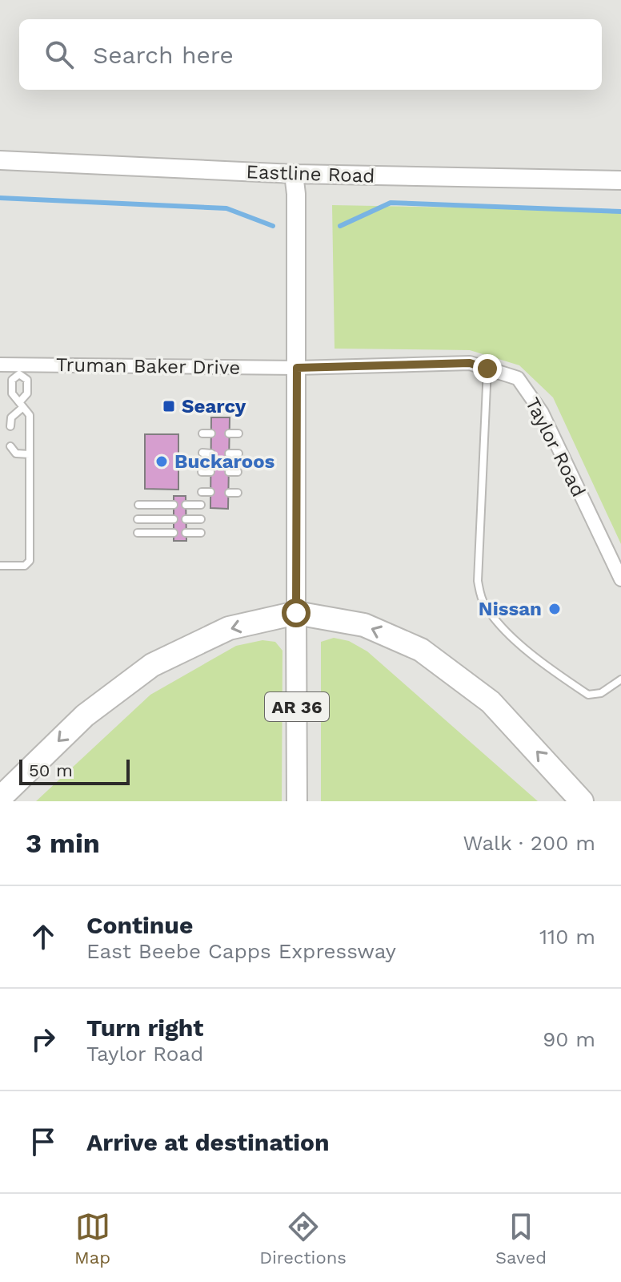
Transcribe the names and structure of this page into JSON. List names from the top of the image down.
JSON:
{
  "streets": {
    "main road": ["Eastline Road", "AR 36"],
    "street": ["Truman Baker Drive", "Taylor Road"]
  },
  "crossings": [
    ["Eastline Road", "AR 36"],
    ["Truman Baker Drive", "Taylor Road"],
    ["Truman Baker Drive", "AR 36"],
    ["Taylor Road", "AR 36"]
  ],
  "places": {
    "transit": ["Searcy"],
    "other": ["Buckaroos", "Nissan"]
  },
  "scale_bar": "50 m",
  "page": {
    "search": "Search here",
    "scale": "50 m",
    "heading": ["3 min", "Walk · 200 m"],
    "list": [
      ["Continue", "East Beebe Capps Expressway", "110 m"],
      ["Turn right", "Taylor Road", "90 m"],
      "Arrive at destination"
    ],
    "nav": ["Map", "Directions", "Saved"]
  }
}
